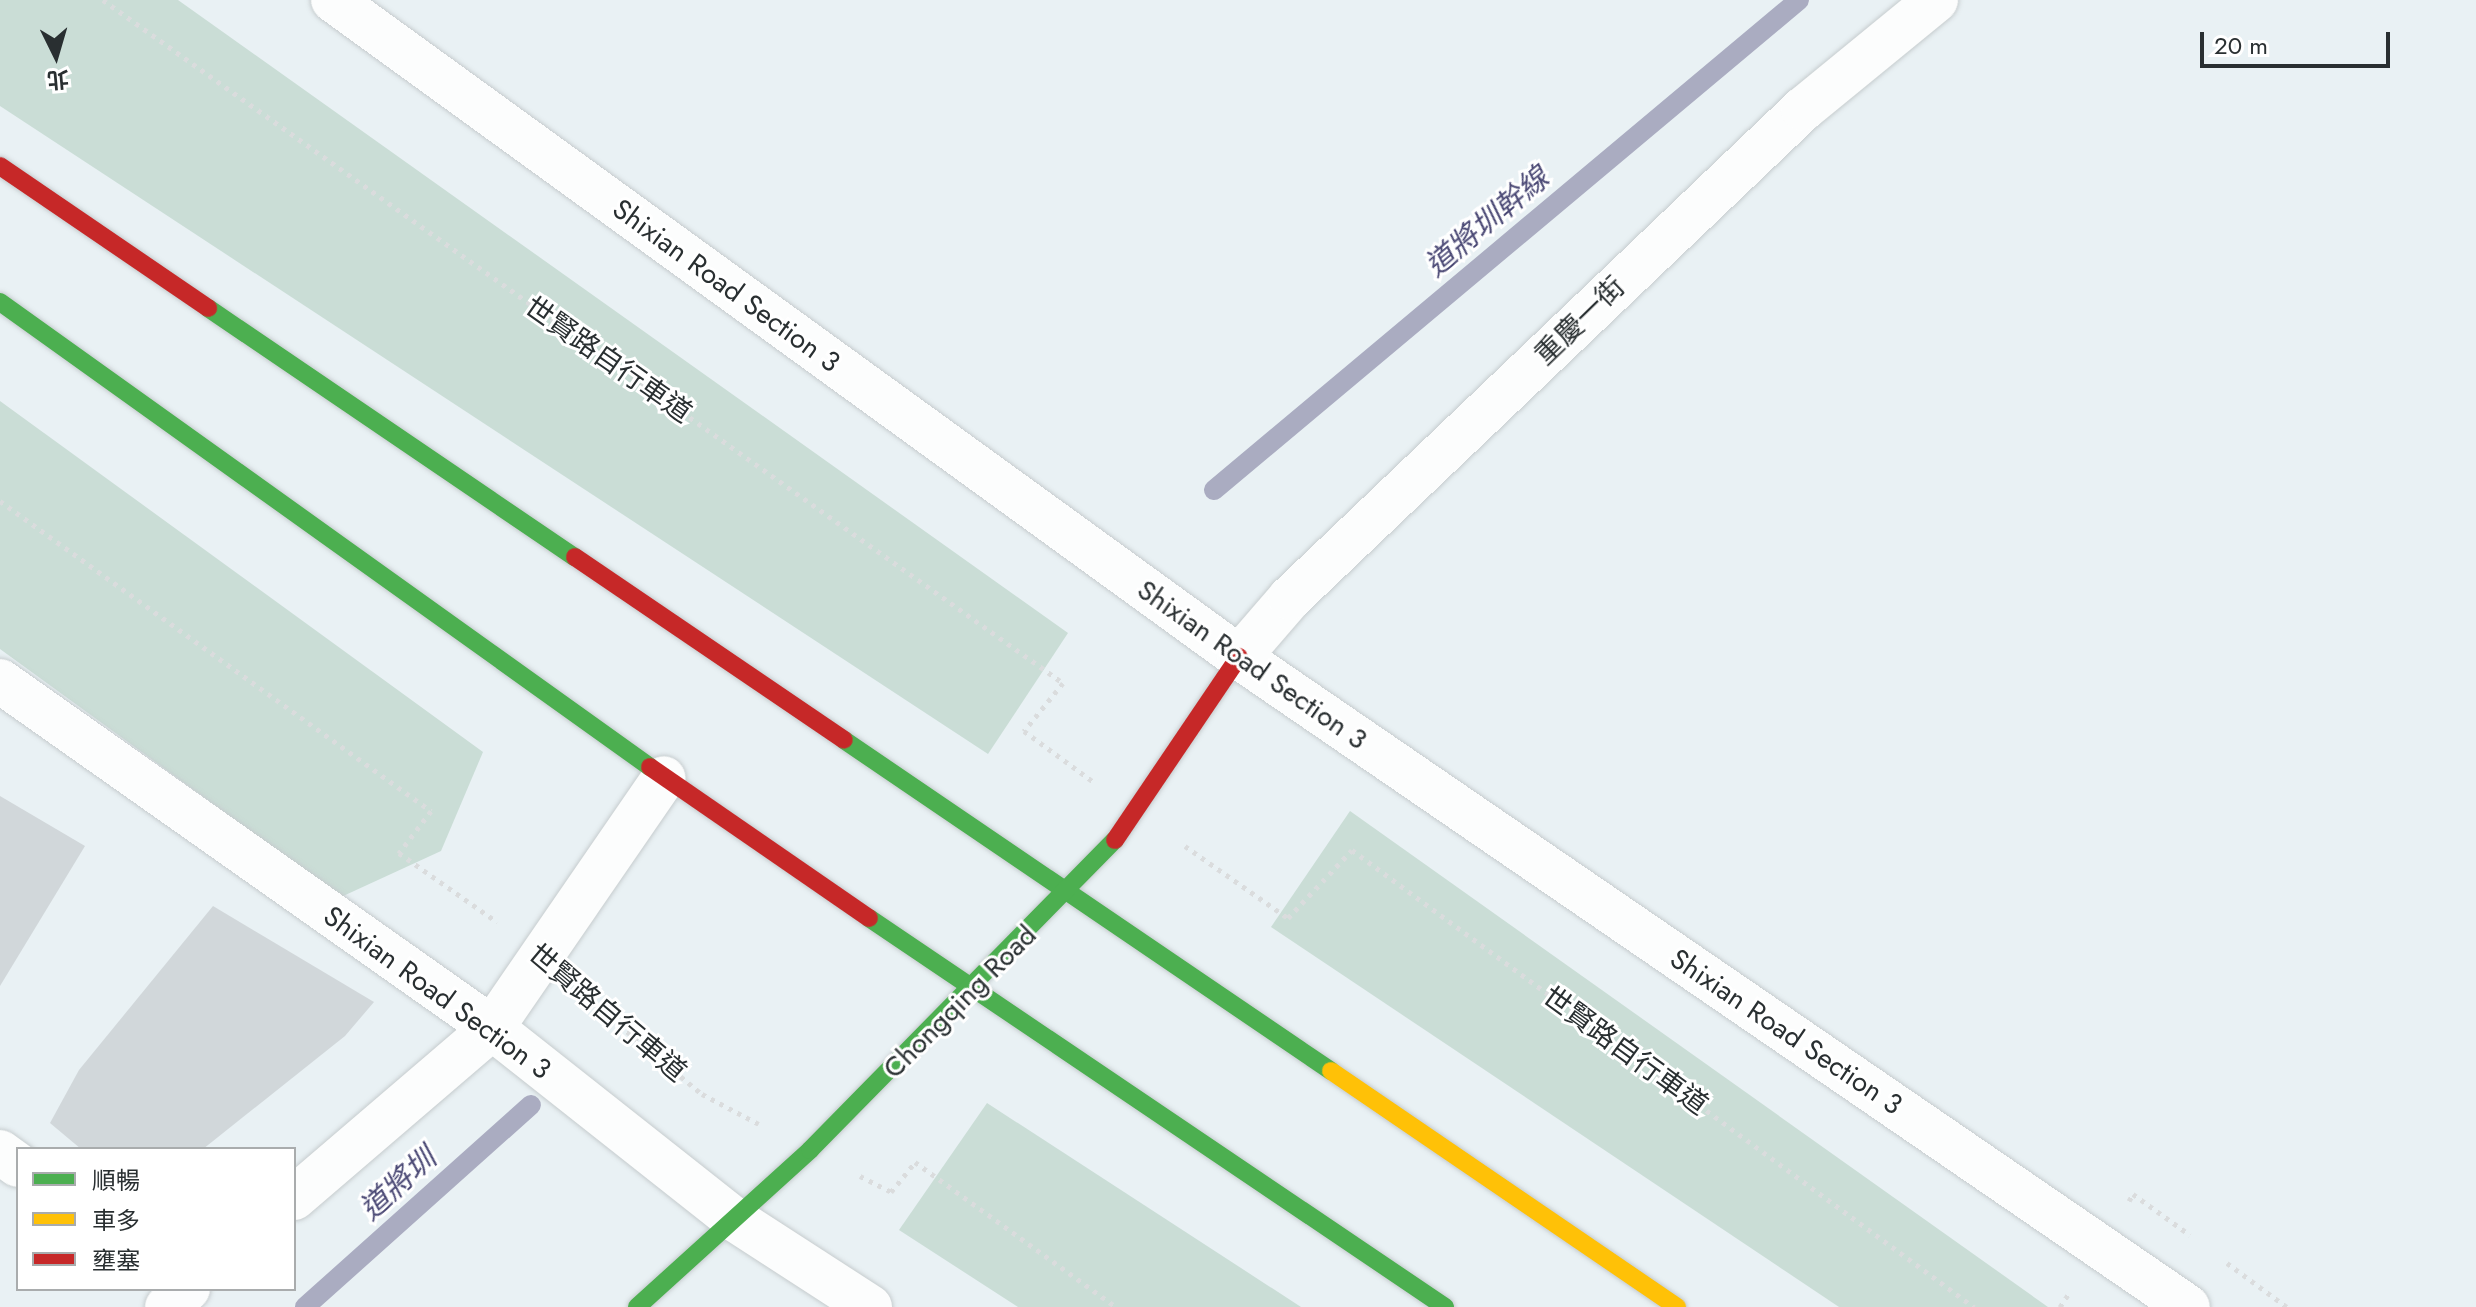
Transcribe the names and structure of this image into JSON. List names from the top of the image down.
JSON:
{
  "streets": {
    "main road": ["Chongqing Road"],
    "street": ["Shixian Road Section 3", "重慶一街"],
    "path": ["世賢路自行車道"]
  },
  "crossings": [
    ["Shixian Road Section 3", "重慶一街"],
    ["Shixian Road Section 3", "Chongqing Road"],
    ["重慶一街", "Chongqing Road"]
  ],
  "water": ["道將圳幹線", "道將圳"],
  "legend": ["順暢", "車多", "壅塞"],
  "scale_bar": "20 m",
  "north": "bottom"
}
